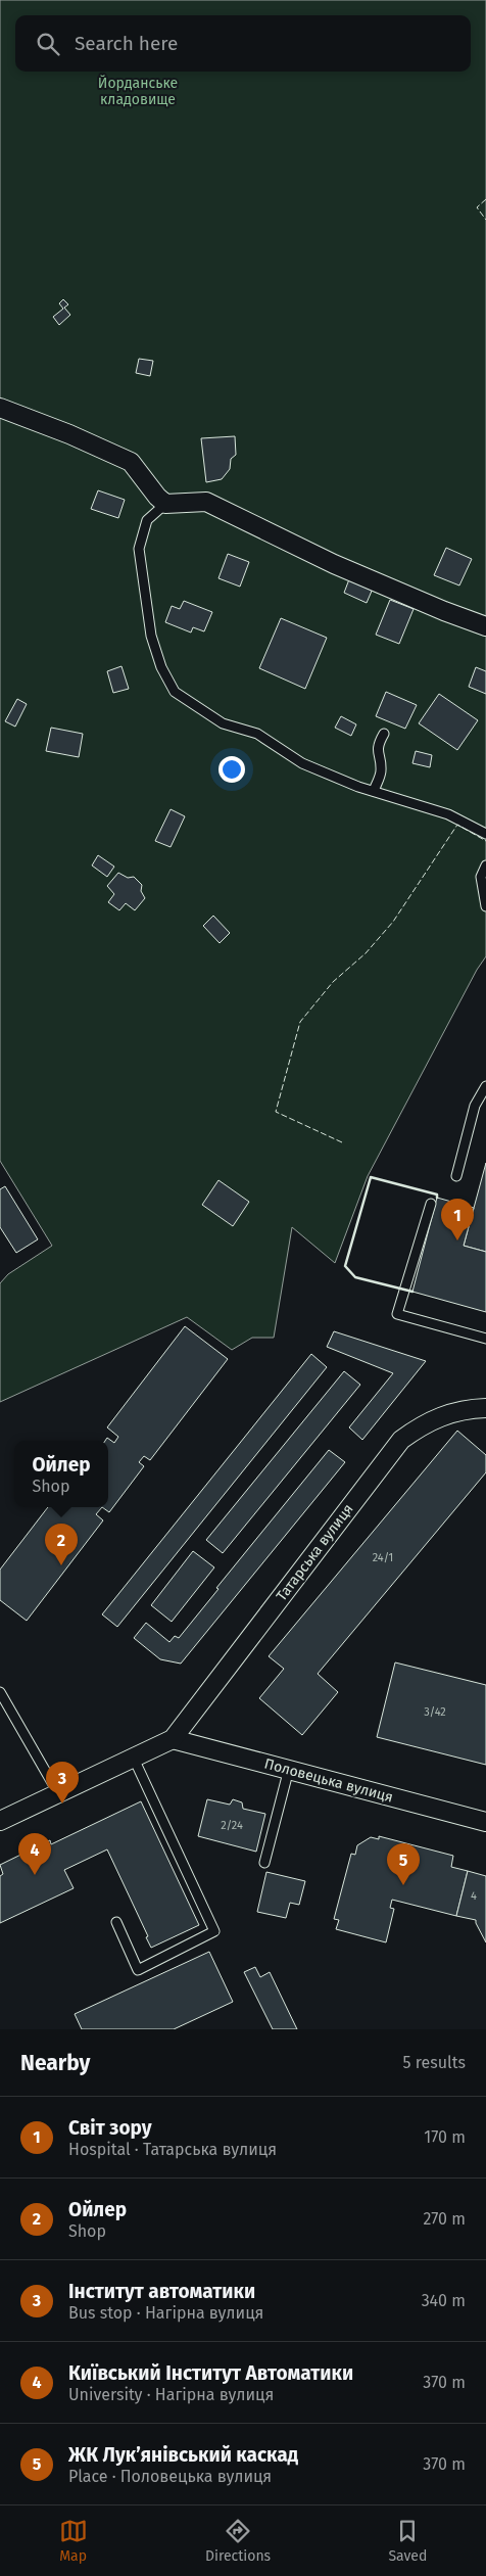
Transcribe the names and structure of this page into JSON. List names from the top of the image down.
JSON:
{
  "streets": {
    "street": ["Татарська вулиця", "Половецька вулиця"]
  },
  "crossings": [
    ["Татарська вулиця", "Половецька вулиця"]
  ],
  "parks": ["Йорданське кладовище"],
  "house_numbers": [
    "24/1",
    "3/42",
    "2/24",
    "4"
  ],
  "page": {
    "search": "Search here",
    "pins": [
      "1",
      "2",
      "3",
      "4",
      "5"
    ],
    "popup": ["Ойлер", "Shop"],
    "heading": ["Nearby", "5 results"],
    "list": [
      {
        "mark": "1",
        "name": "Світ зору",
        "note": "Hospital · Татарська вулиця",
        "value": "170 m"
      },
      {
        "mark": "2",
        "name": "Ойлер",
        "note": "Shop",
        "value": "270 m"
      },
      {
        "mark": "3",
        "name": "Інститут автоматики",
        "note": "Bus stop · Нагірна вулиця",
        "value": "340 m"
      },
      {
        "mark": "4",
        "name": "Київський Інститут Автоматики",
        "note": "University · Нагірна вулиця",
        "value": "370 m"
      },
      {
        "mark": "5",
        "name": "ЖК Лук’янівський каскад",
        "note": "Place · Половецька вулиця",
        "value": "370 m"
      }
    ],
    "nav": ["Map", "Directions", "Saved"]
  }
}
